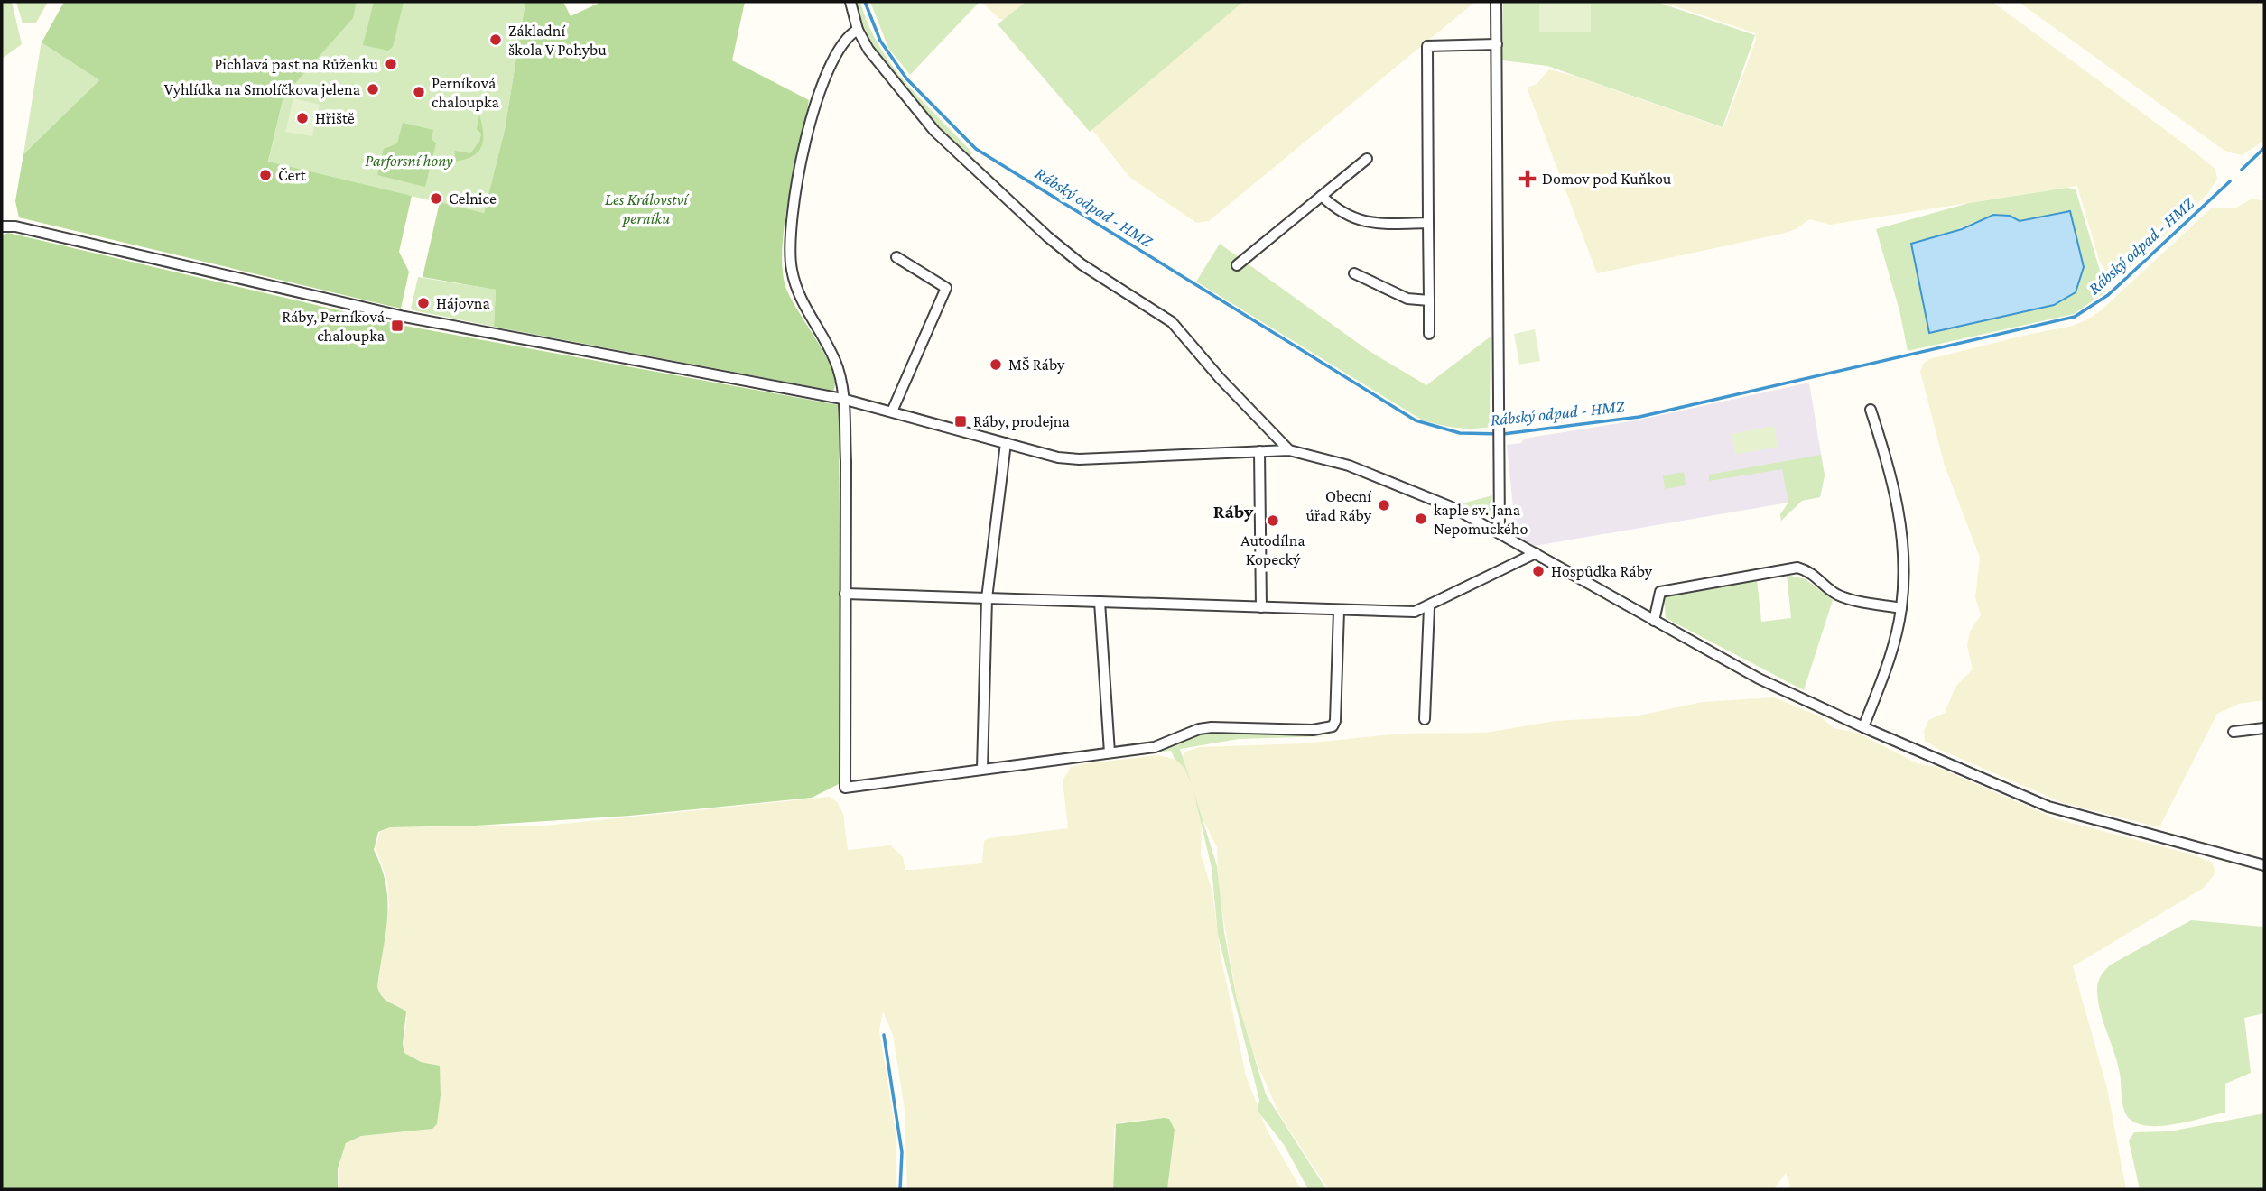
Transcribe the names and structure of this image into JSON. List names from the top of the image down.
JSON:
{
  "districts": ["Ráby"],
  "water": ["Rábský odpad - HMZ"],
  "parks": ["Parforsní hony", "Les Království perníku"],
  "places": {
    "other": [
      "Základní škola V Pohybu",
      "Pichlavá past na Růženku",
      "Vyhlídka na Smolíčkova jelena",
      "Perníková chaloupka",
      "Hřiště",
      "Čert",
      "Celnice",
      "Hájovna",
      "MŠ Ráby",
      "Obecní úřad Ráby",
      "kaple sv. Jana Nepomuckého",
      "Autodílna Kopecký",
      "Hospůdka Ráby"
    ],
    "health": ["Domov pod Kuňkou"],
    "transit": ["Ráby, Perníková chaloupka", "Ráby, prodejna"]
  }
}
